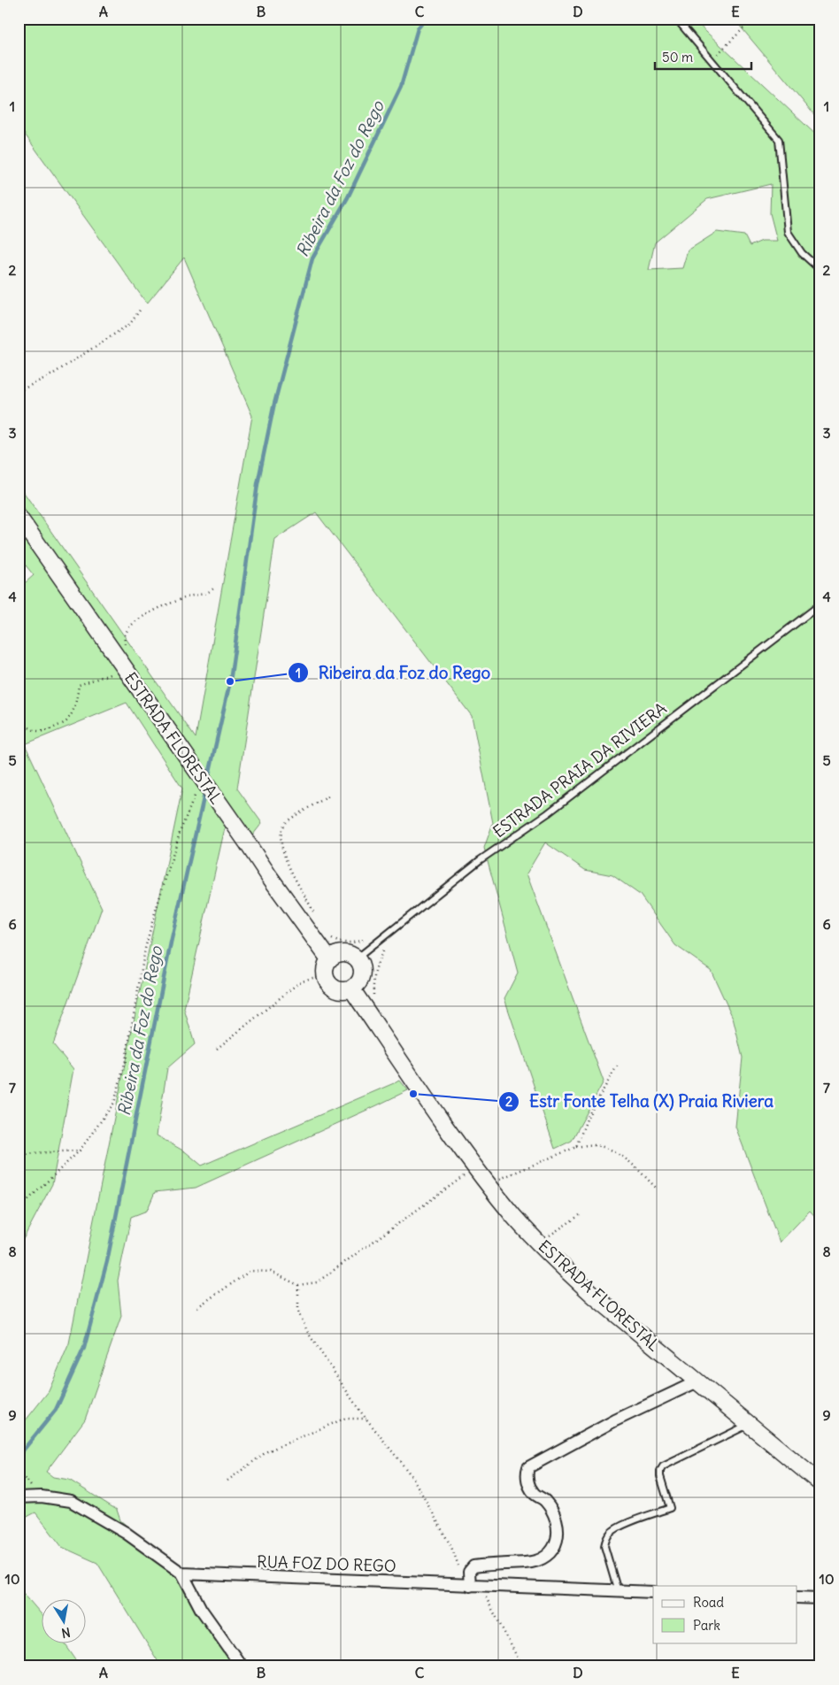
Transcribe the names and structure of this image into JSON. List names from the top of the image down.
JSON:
{
  "streets": {
    "main road": ["ESTRADA FLORESTAL"],
    "street": ["RUA FOZ DO REGO"],
    "lane": ["ESTRADA PRAIA DA RIVIERA"]
  },
  "crossings": [
    ["ESTRADA FLORESTAL", "ESTRADA PRAIA DA RIVIERA"]
  ],
  "water": ["Ribeira da Foz do Rego"],
  "places": ["Ribeira da Foz do Rego", "Estr Fonte Telha (X) Praia Riviera"],
  "legend": ["Road", "Park"],
  "scale_bar": "50 m",
  "north": "bottom",
  "grid": {
    "columns": [
      "A",
      "B",
      "C",
      "D",
      "E"
    ],
    "rows": [
      "1",
      "2",
      "3",
      "4",
      "5",
      "6",
      "7",
      "8",
      "9",
      "10"
    ]
  }
}
